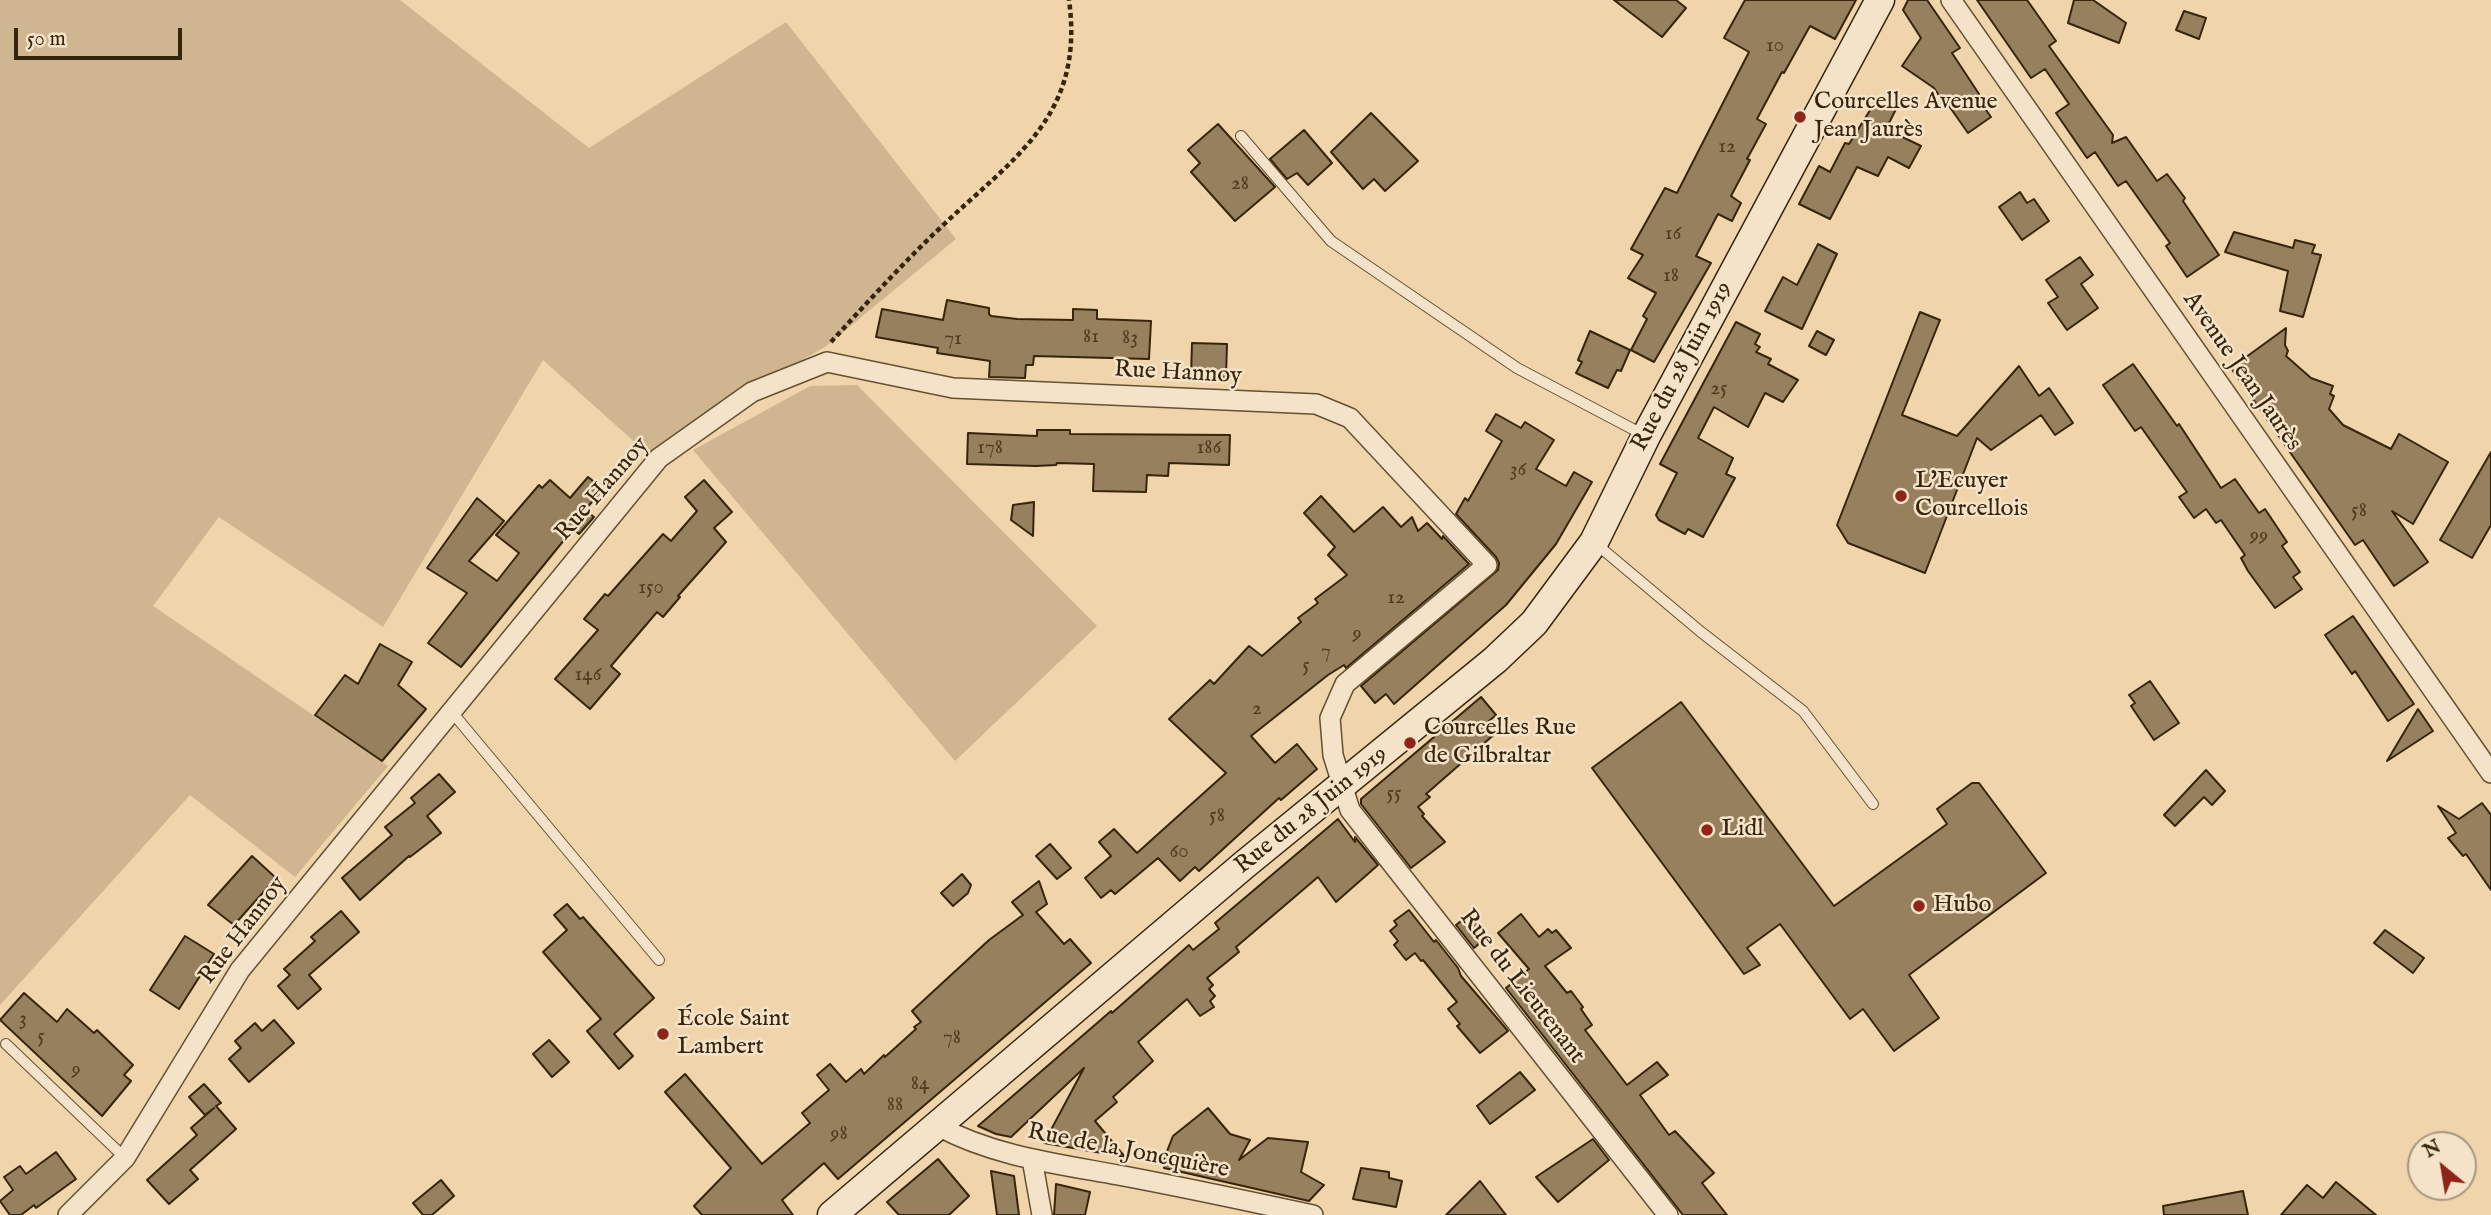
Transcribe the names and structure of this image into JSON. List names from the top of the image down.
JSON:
{
  "streets": {
    "main road": ["Rue du 28 Juin 1919"],
    "street": [
      "Avenue Jean Jaurès",
      "Rue Hannoy",
      "Rue du Lieutenant",
      "Rue de la Joncquière"
    ]
  },
  "crossings": [
    ["Rue du 28 Juin 1919", "Rue du Lieutenant"],
    ["Rue du 28 Juin 1919", "Rue de la Joncquière"],
    ["Rue Hannoy", "Rue du Lieutenant"]
  ],
  "places": [
    "Courcelles Avenue Jean Jaurès",
    "L'Ecuyer Courcellois",
    "Courcelles Rue de Gilbraltar",
    "Lidl",
    "Hubo",
    "École Saint Lambert"
  ],
  "house_numbers": [
    "10",
    "12",
    "28",
    "16",
    "18",
    "81",
    "83",
    "71",
    "25",
    "178",
    "186",
    "36",
    "58",
    "99",
    "150",
    "12",
    "9",
    "7",
    "5",
    "146",
    "2",
    "55",
    "58",
    "60",
    "3",
    "5",
    "78",
    "9",
    "84",
    "88",
    "98"
  ],
  "scale_bar": "50 m",
  "north": "top left"
}
